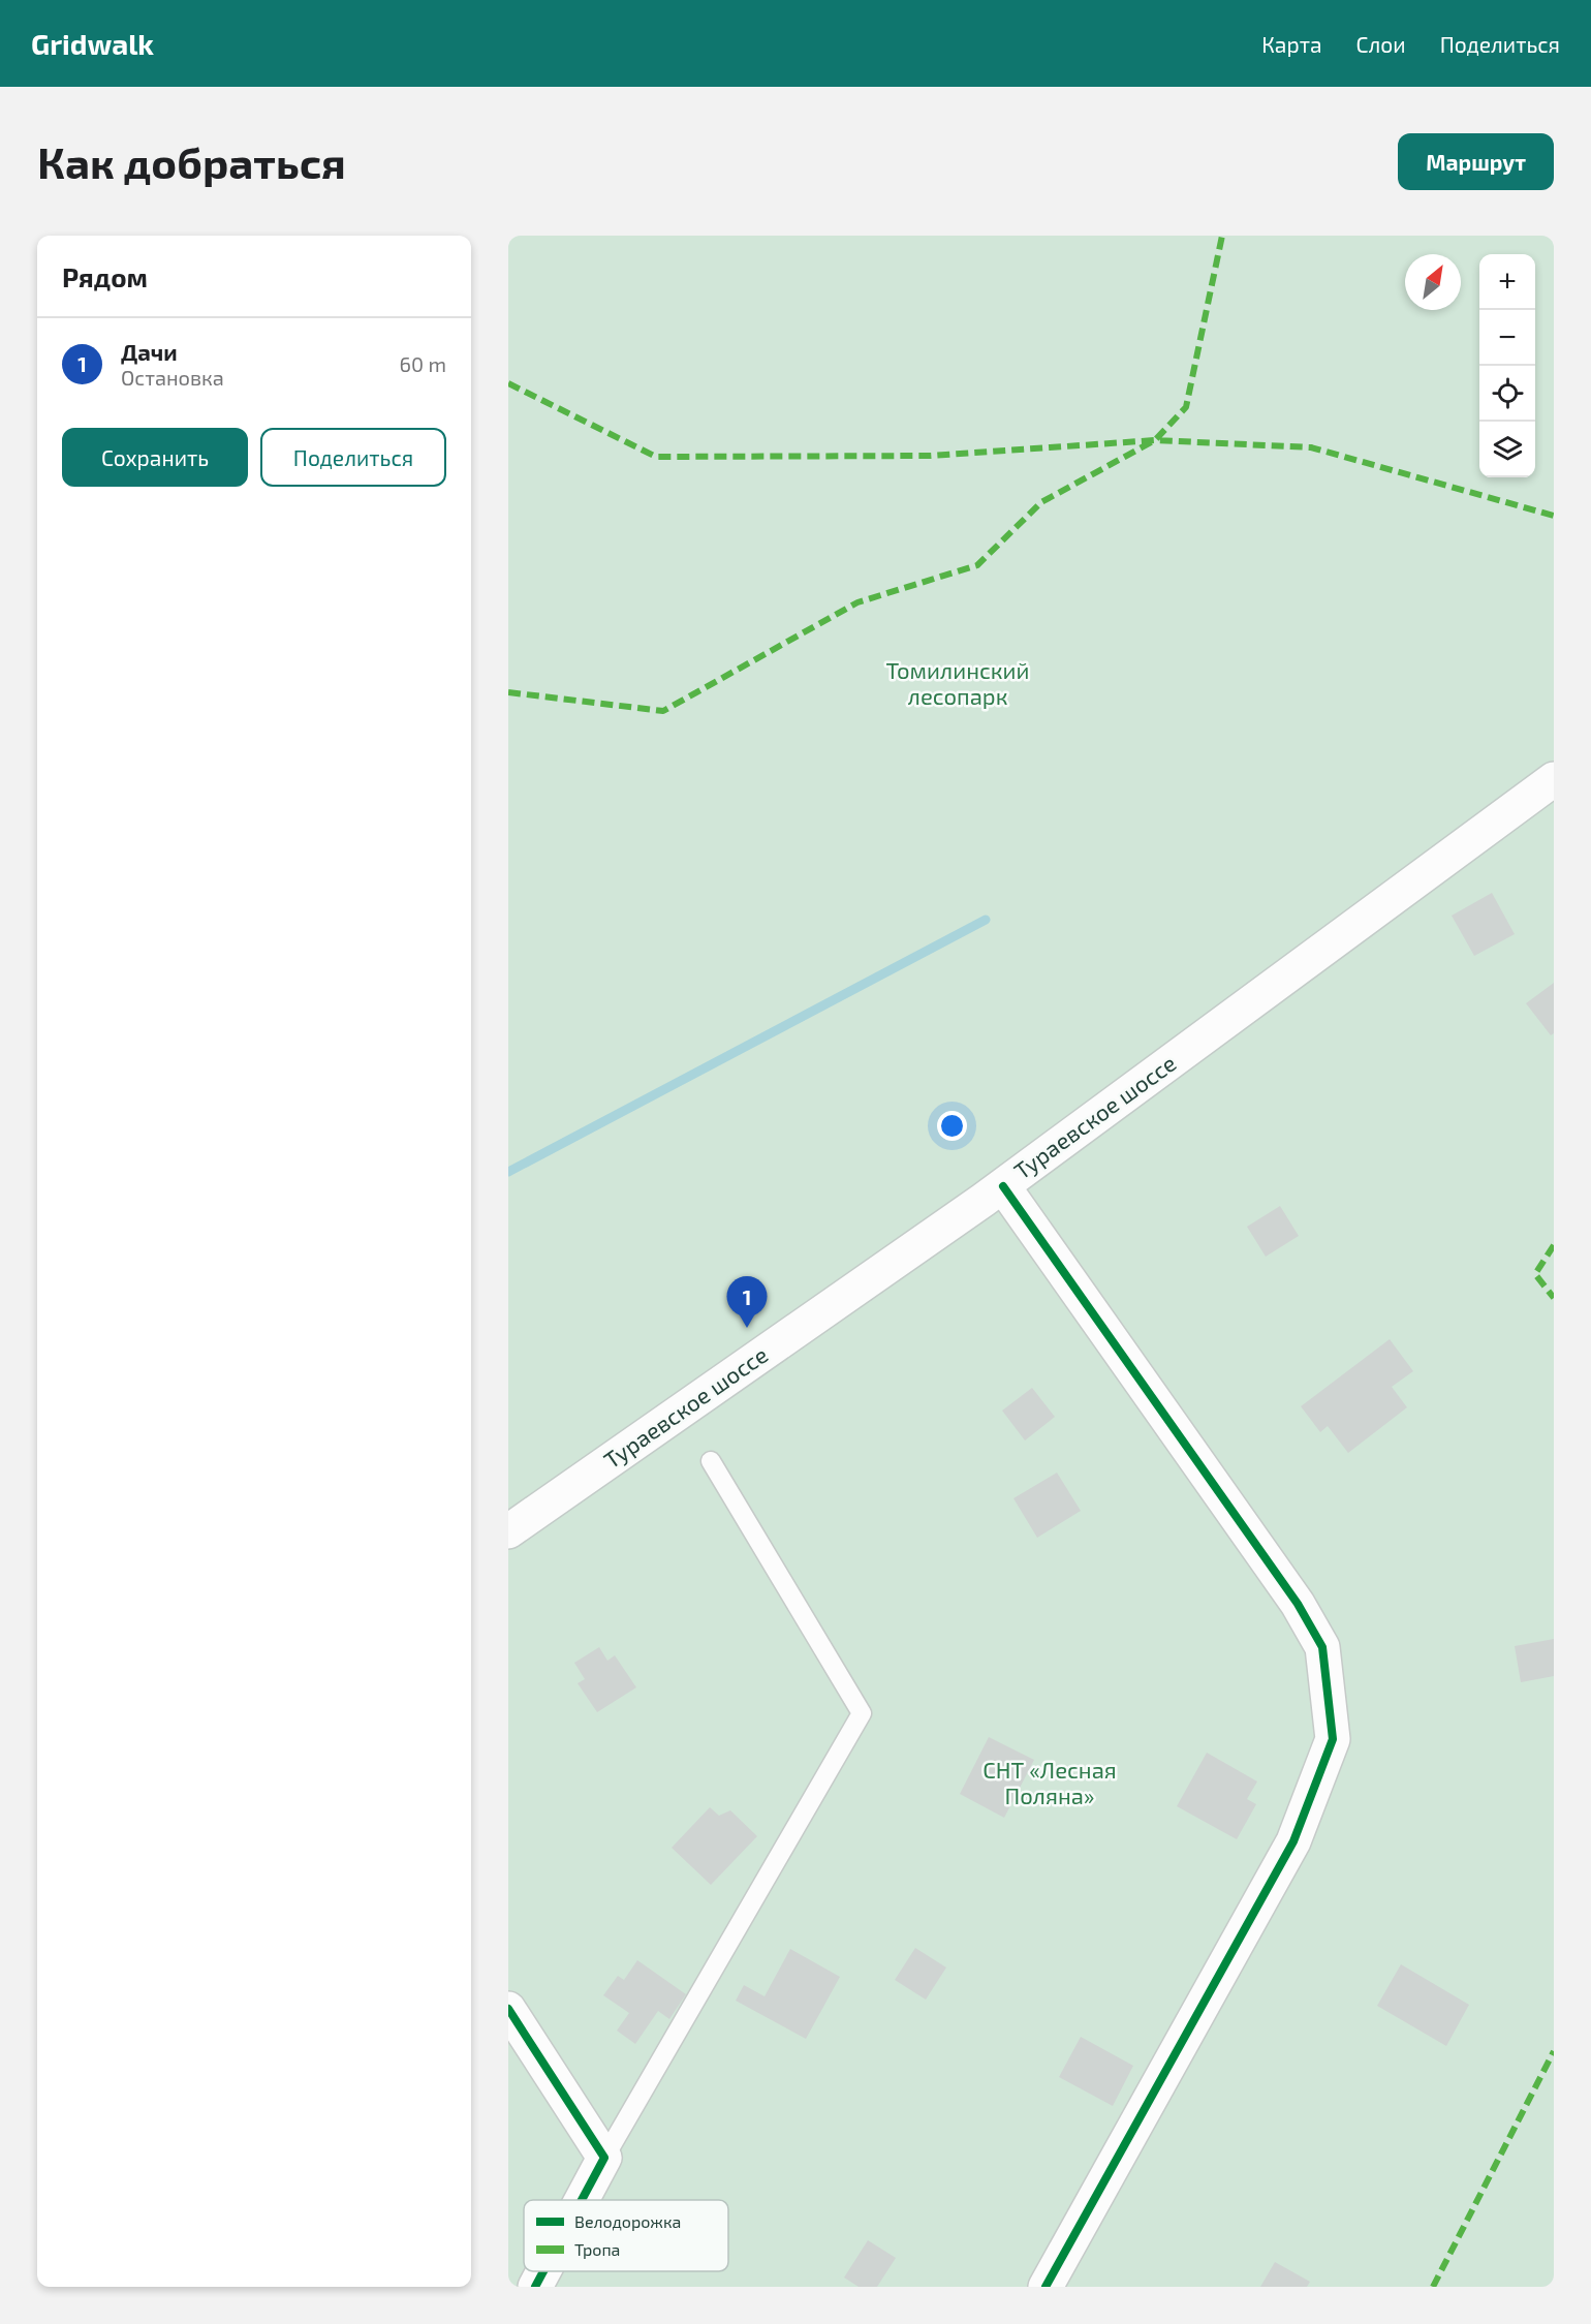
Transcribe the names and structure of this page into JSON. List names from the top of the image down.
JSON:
{
  "streets": {
    "street": ["Тураевское шоссе"]
  },
  "parks": ["Томилинский лесопарк", "СНТ «Лесная Поляна»"],
  "legend": ["Велодорожка", "Тропа"],
  "north": "top right",
  "page": {
    "header": "Gridwalk",
    "nav": ["Карта", "Слои", "Поделиться"],
    "buttons": [
      "Маршрут",
      ["Сохранить", "Поделиться"]
    ],
    "title": "Как добраться",
    "heading": "Рядом",
    "map_buttons": ["+", "−"],
    "list": [
      {
        "mark": "1",
        "name": "Дачи",
        "note": "Остановка",
        "value": "60 m"
      }
    ],
    "pins": "1"
  }
}
